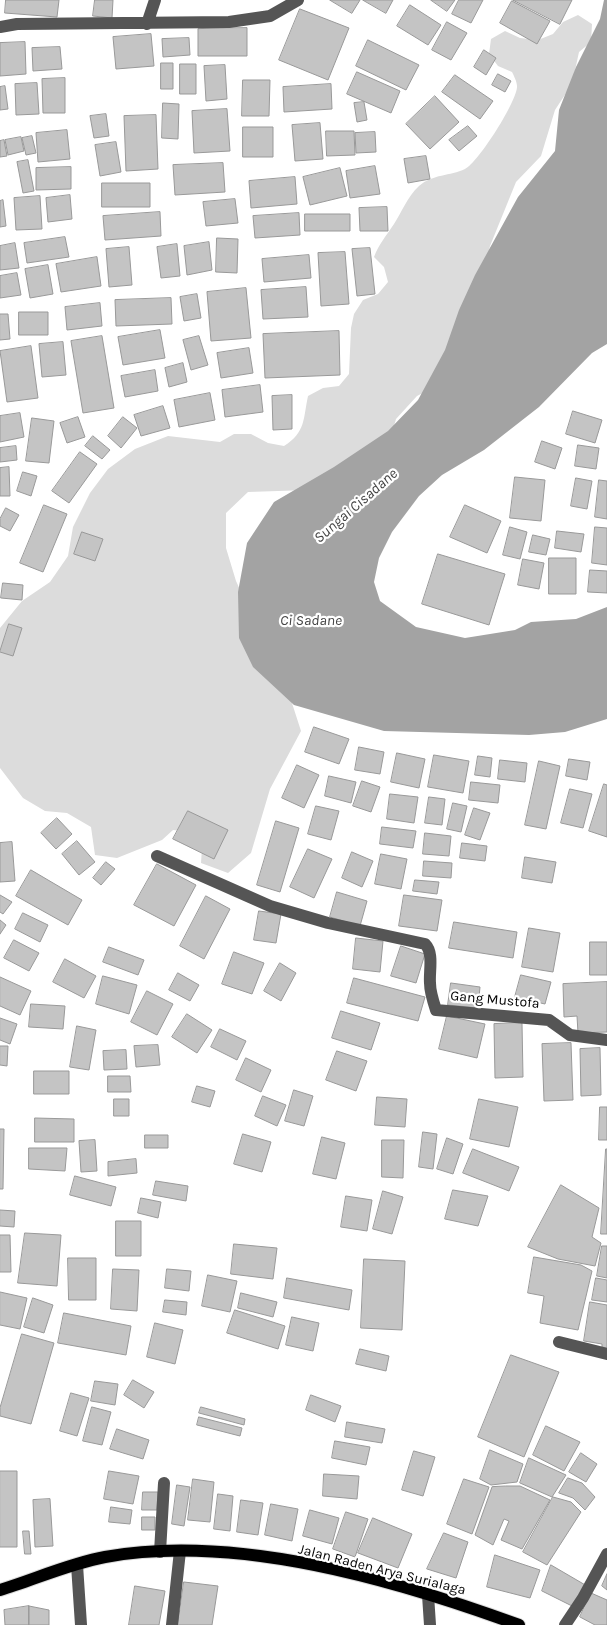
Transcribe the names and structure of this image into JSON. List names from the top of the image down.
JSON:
{
  "streets": {
    "main road": ["Jalan Raden Arya Surialaga"],
    "street": ["Gang Mustofa"]
  },
  "water": ["Sungai Cisadane", "Ci Sadane"]
}
